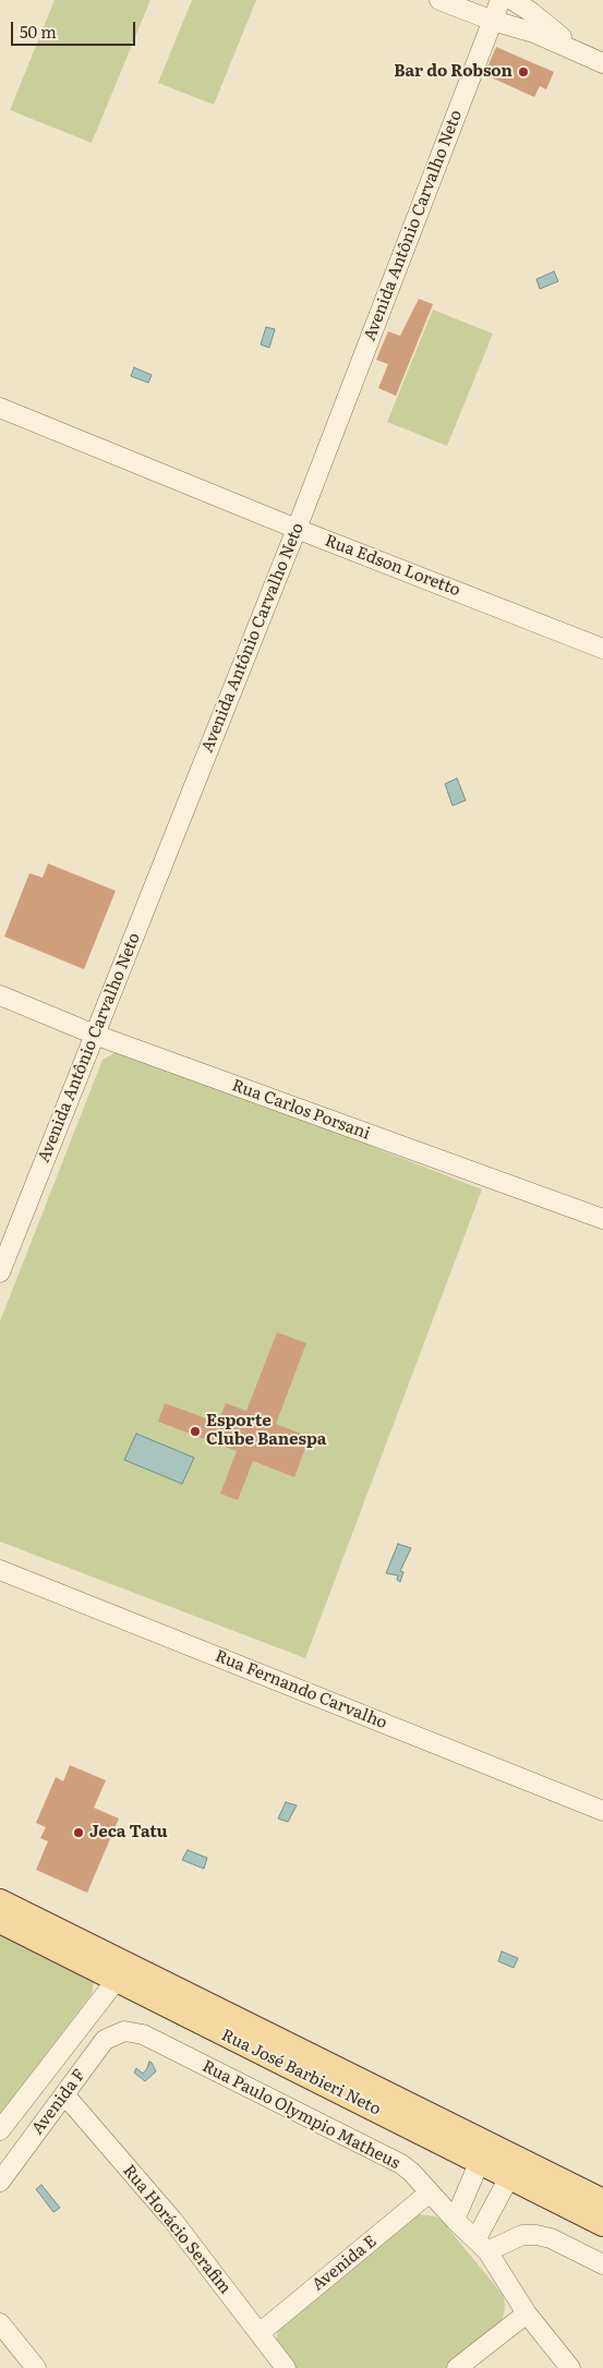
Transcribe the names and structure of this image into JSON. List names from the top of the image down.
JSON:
{
  "streets": {
    "main road": ["Rua José Barbieri Neto"],
    "street": [
      "Avenida Antônio Carvalho Neto",
      "Rua Edson Loretto",
      "Rua Carlos Porsani",
      "Rua Fernando Carvalho",
      "Avenida F",
      "Rua Paulo Olympio Matheus",
      "Rua Horácio Serafim",
      "Avenida E"
    ]
  },
  "crossings": [
    ["Avenida Antônio Carvalho Neto", "Rua Edson Loretto"],
    ["Avenida Antônio Carvalho Neto", "Rua Carlos Porsani"],
    ["Avenida F", "Rua Paulo Olympio Matheus"],
    ["Avenida F", "Rua Horácio Serafim"],
    ["Rua Paulo Olympio Matheus", "Avenida E"],
    ["Rua Horácio Serafim", "Avenida E"]
  ],
  "places": ["Bar do Robson", "Esporte Clube Banespa", "Jeca Tatu"],
  "scale_bar": "50 m"
}
